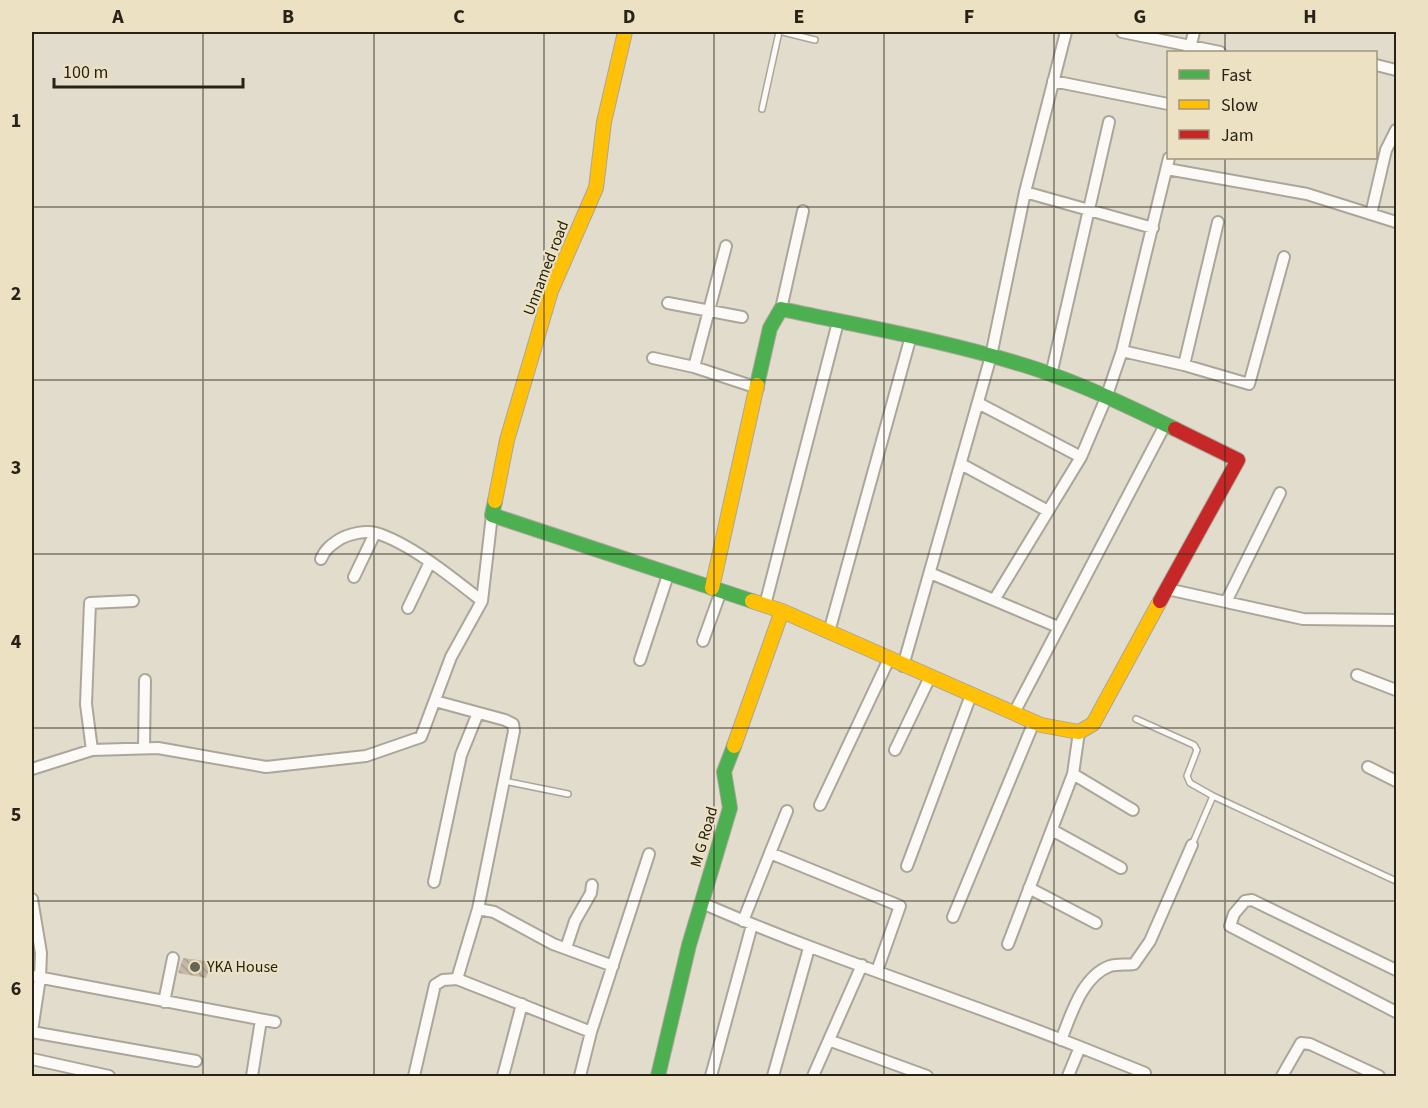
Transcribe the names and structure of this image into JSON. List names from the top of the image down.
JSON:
{
  "streets": {
    "street": ["Unnamed road", "M G Road"]
  },
  "places": ["YKA House"],
  "legend": ["Fast", "Slow", "Jam"],
  "scale_bar": "100 m",
  "grid": {
    "columns": [
      "A",
      "B",
      "C",
      "D",
      "E",
      "F",
      "G",
      "H"
    ],
    "rows": [
      "1",
      "2",
      "3",
      "4",
      "5",
      "6"
    ]
  }
}
